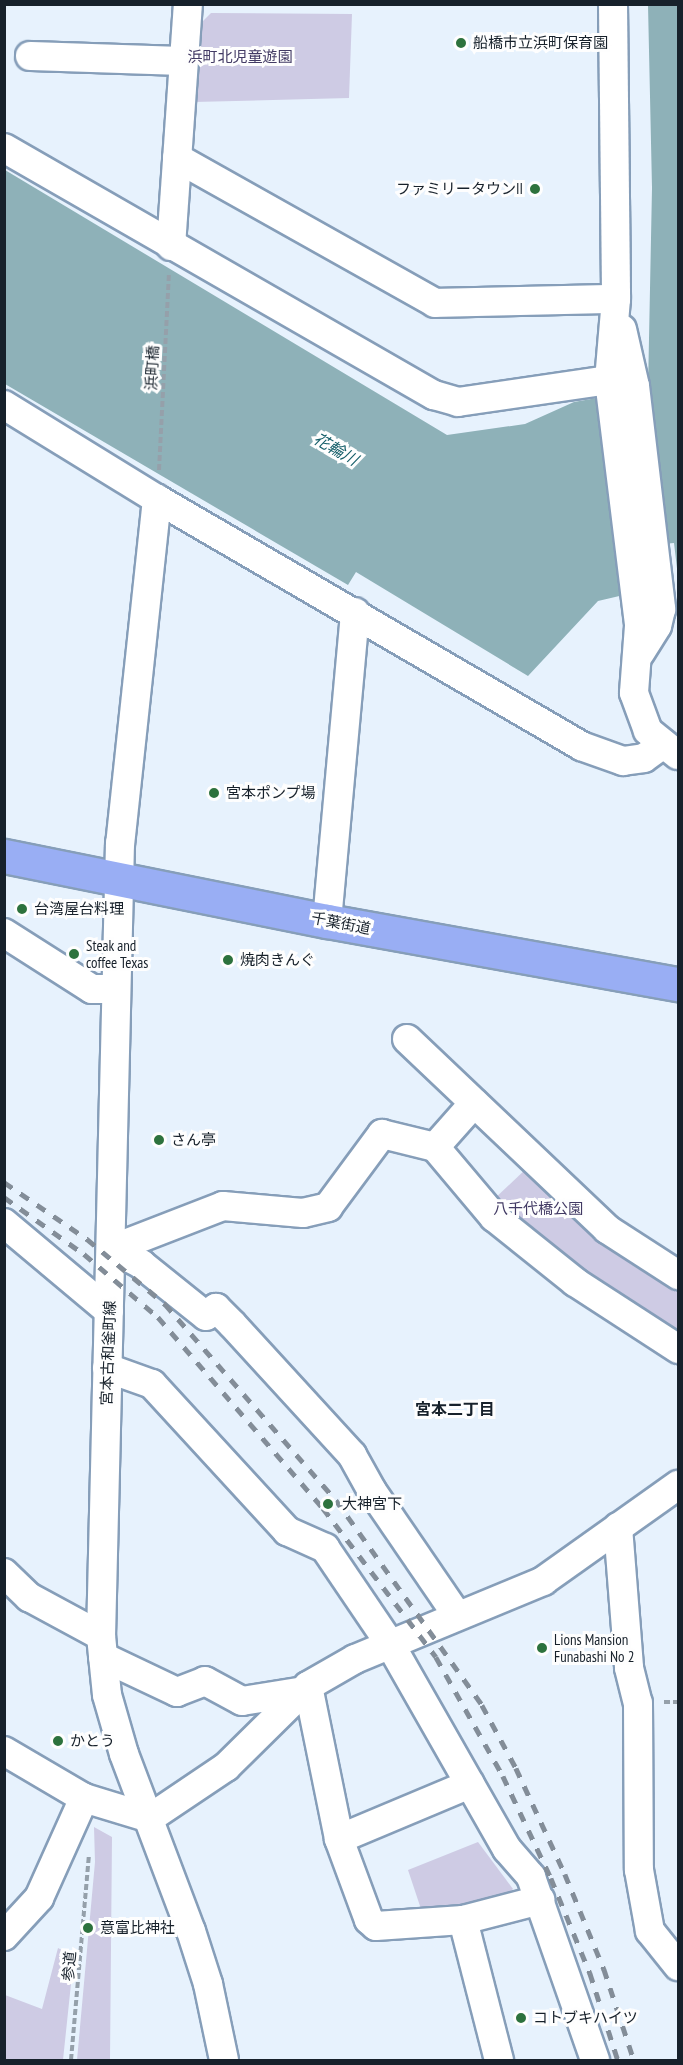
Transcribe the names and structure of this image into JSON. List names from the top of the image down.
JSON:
{
  "streets": {
    "highway": ["千葉街道"],
    "street": ["宮本古和釜町線"],
    "path": ["浜町橋", "参道"]
  },
  "crossings": [
    ["浜町橋", "宮本古和釜町線"],
    ["千葉街道", "宮本古和釜町線"]
  ],
  "districts": ["宮本二丁目"],
  "water": ["花輪川"],
  "parks": ["浜町北児童遊園", "八千代橋公園"],
  "places": [
    "船橋市立浜町保育園",
    "ファミリータウンII",
    "宮本ポンプ場",
    "台湾屋台料理",
    "Steak and coffee Texas",
    "焼肉きんぐ",
    "さん亭",
    "大神宮下",
    "Lions Mansion Funabashi No 2",
    "かとう",
    "意富比神社",
    "コトブキハイツ"
  ]
}
